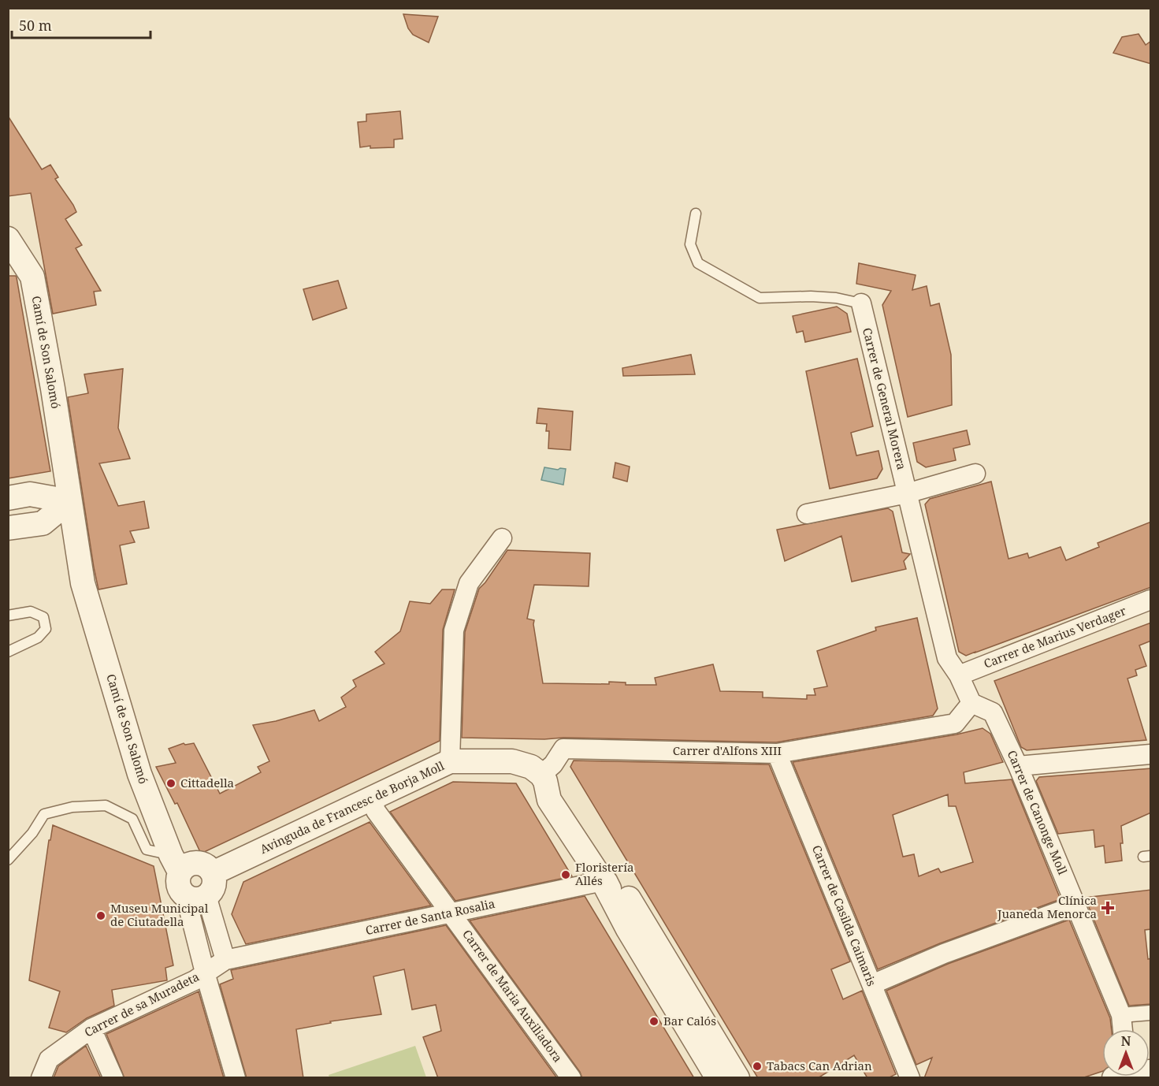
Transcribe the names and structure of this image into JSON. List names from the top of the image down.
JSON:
{
  "streets": {
    "street": [
      "Camí de Son Salomó",
      "Carrer de General Morera",
      "Carrer de Marius Verdager",
      "Carrer d'Alfons XIII",
      "Avinguda de Francesc de Borja Moll",
      "Carrer de Canonge Moll",
      "Carrer de Casilda Caimaris",
      "Carrer de Santa Rosalia",
      "Carrer de Maria Auxiliadora",
      "Carrer de sa Muradeta"
    ]
  },
  "crossings": [
    ["Carrer de General Morera", "Carrer de Marius Verdager"],
    ["Carrer d'Alfons XIII", "Avinguda de Francesc de Borja Moll"],
    ["Carrer d'Alfons XIII", "Carrer de Canonge Moll"],
    ["Carrer d'Alfons XIII", "Carrer de Casilda Caimaris"],
    ["Avinguda de Francesc de Borja Moll", "Carrer de Maria Auxiliadora"],
    ["Carrer de Santa Rosalia", "Carrer de Maria Auxiliadora"],
    ["Carrer de Santa Rosalia", "Carrer de sa Muradeta"]
  ],
  "places": {
    "other": [
      "Cittadella",
      "Floristería Allés",
      "Museu Municipal de Ciutadella",
      "Bar Calós",
      "Tabacs Can Adrian"
    ],
    "health": ["Clínica Juaneda Menorca"]
  },
  "scale_bar": "50 m",
  "north": "top"
}
